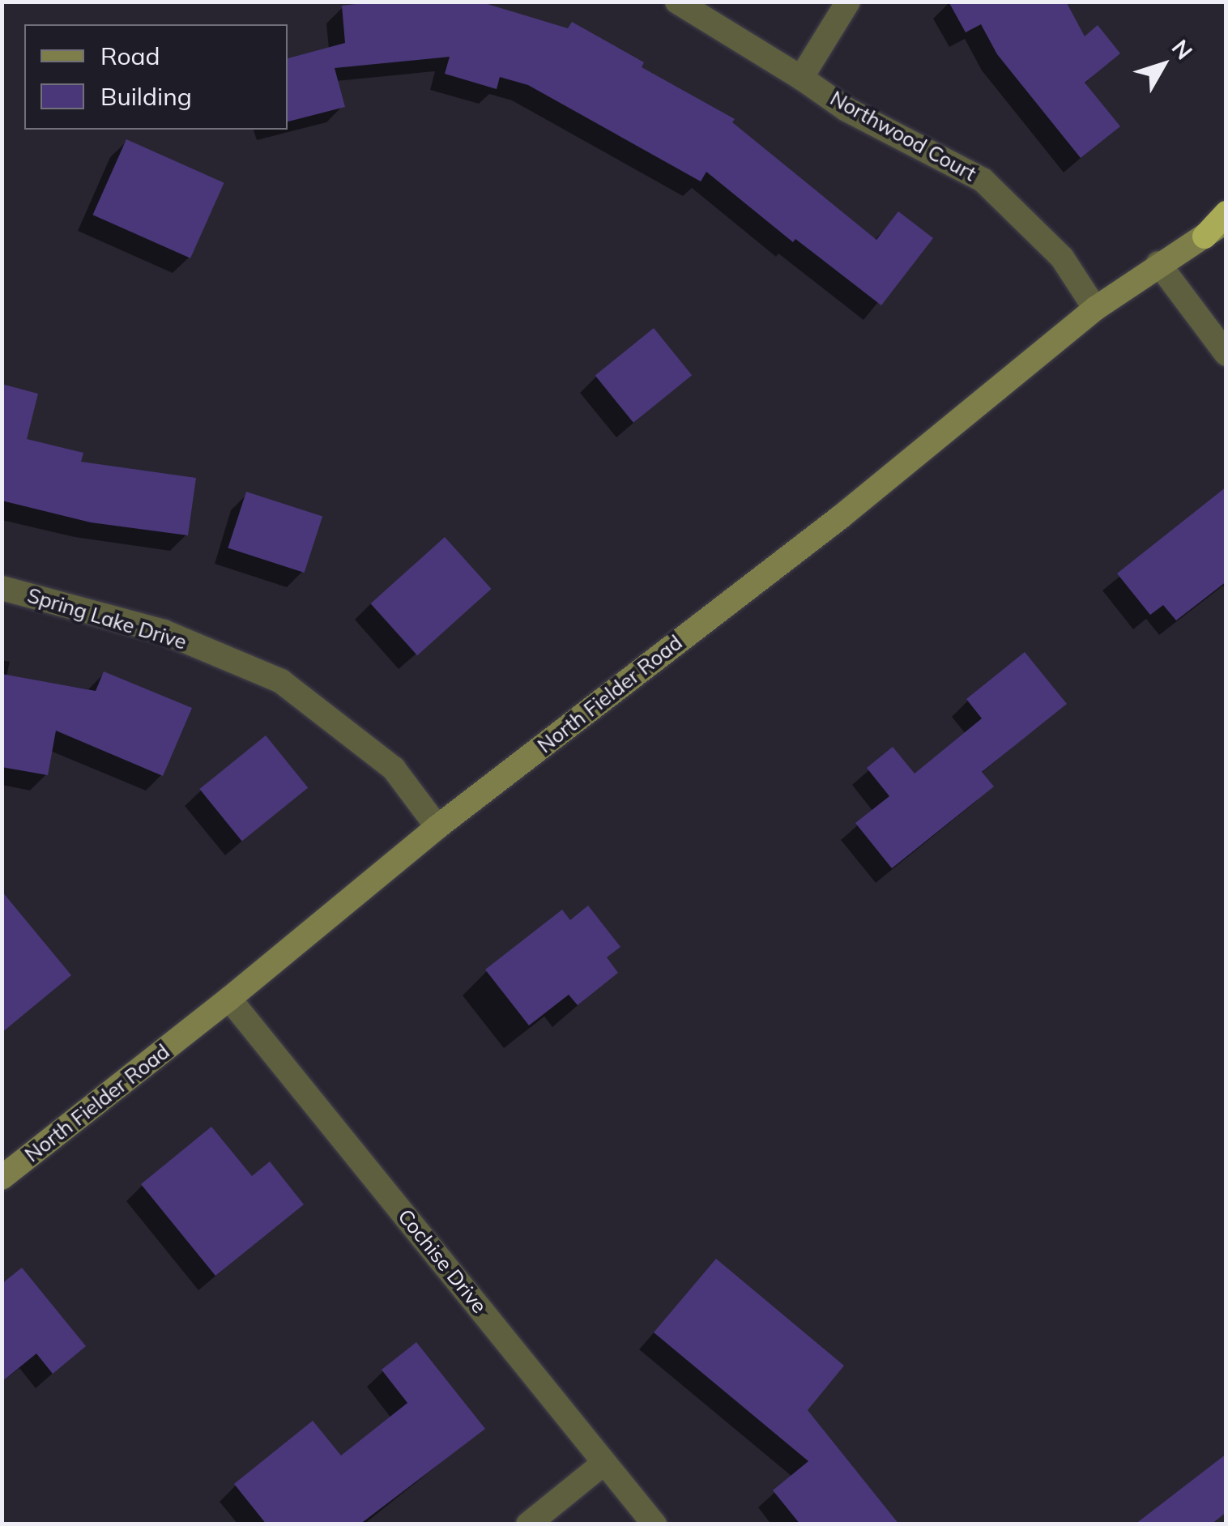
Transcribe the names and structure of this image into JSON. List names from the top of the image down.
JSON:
{
  "streets": {
    "main road": ["North Fielder Road"],
    "street": ["Northwood Court", "Spring Lake Drive", "Cochise Drive"]
  },
  "crossings": [
    ["Northwood Court", "North Fielder Road"],
    ["Spring Lake Drive", "North Fielder Road"],
    ["North Fielder Road", "Cochise Drive"]
  ],
  "legend": ["Road", "Building"],
  "north": "top right"
}
